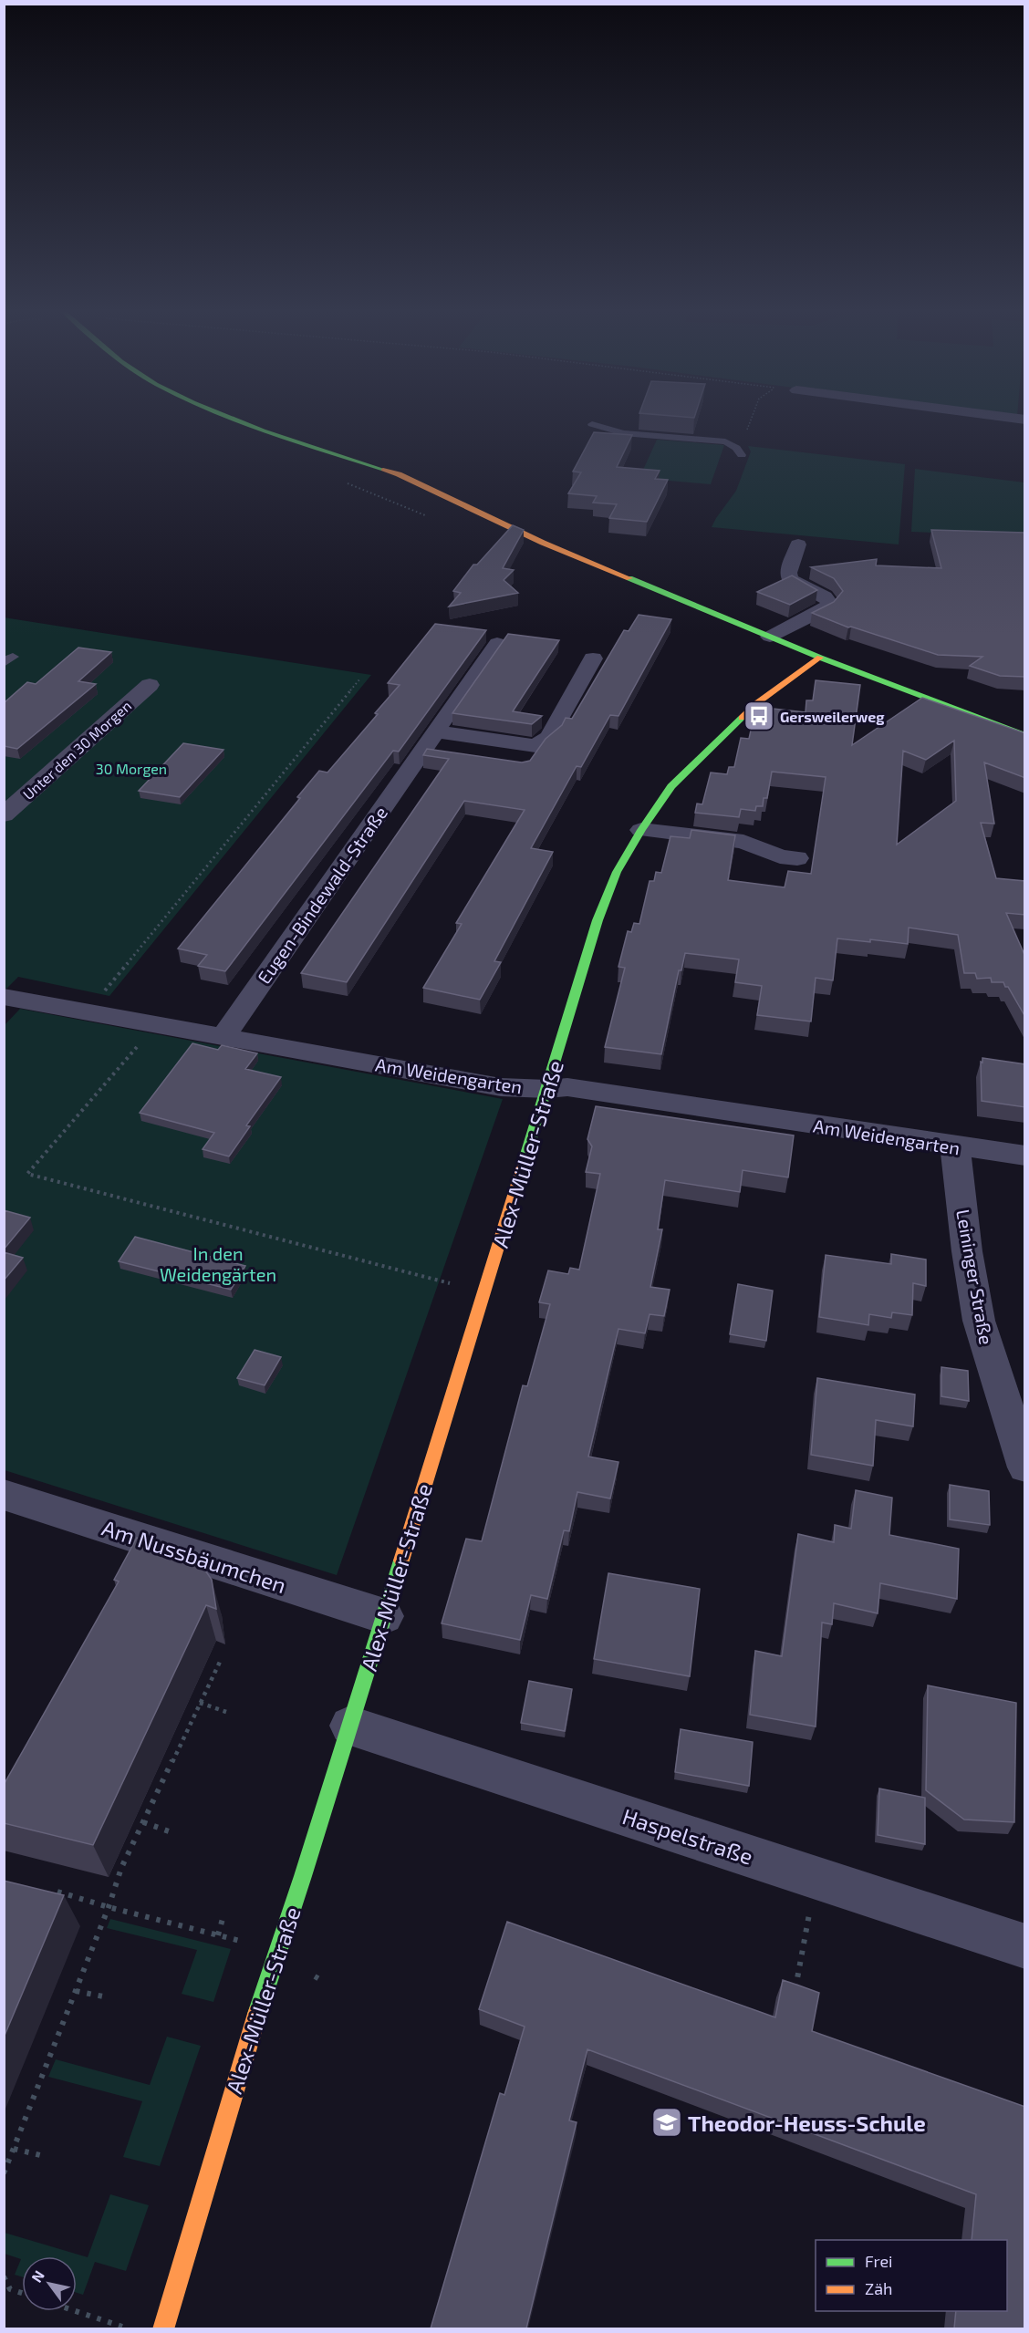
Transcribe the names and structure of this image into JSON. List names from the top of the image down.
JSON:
{
  "streets": {
    "street": [
      "Unter den 30 Morgen",
      "Eugen-Bindewald-Straße",
      "Am Weidengarten",
      "Alex-Müller-Straße",
      "Leininger Straße",
      "Am Nussbäumchen",
      "Haspelstraße"
    ]
  },
  "crossings": [
    ["Eugen-Bindewald-Straße", "Am Weidengarten"],
    ["Am Weidengarten", "Alex-Müller-Straße"],
    ["Am Weidengarten", "Leininger Straße"],
    ["Alex-Müller-Straße", "Am Nussbäumchen"],
    ["Alex-Müller-Straße", "Haspelstraße"]
  ],
  "parks": ["30 Morgen", "In den Weidengärten"],
  "places": {
    "bus stop": ["Gersweilerweg"],
    "school or university": ["Theodor-Heuss-Schule"]
  },
  "legend": ["Frei", "Zäh"],
  "north": "top left"
}
